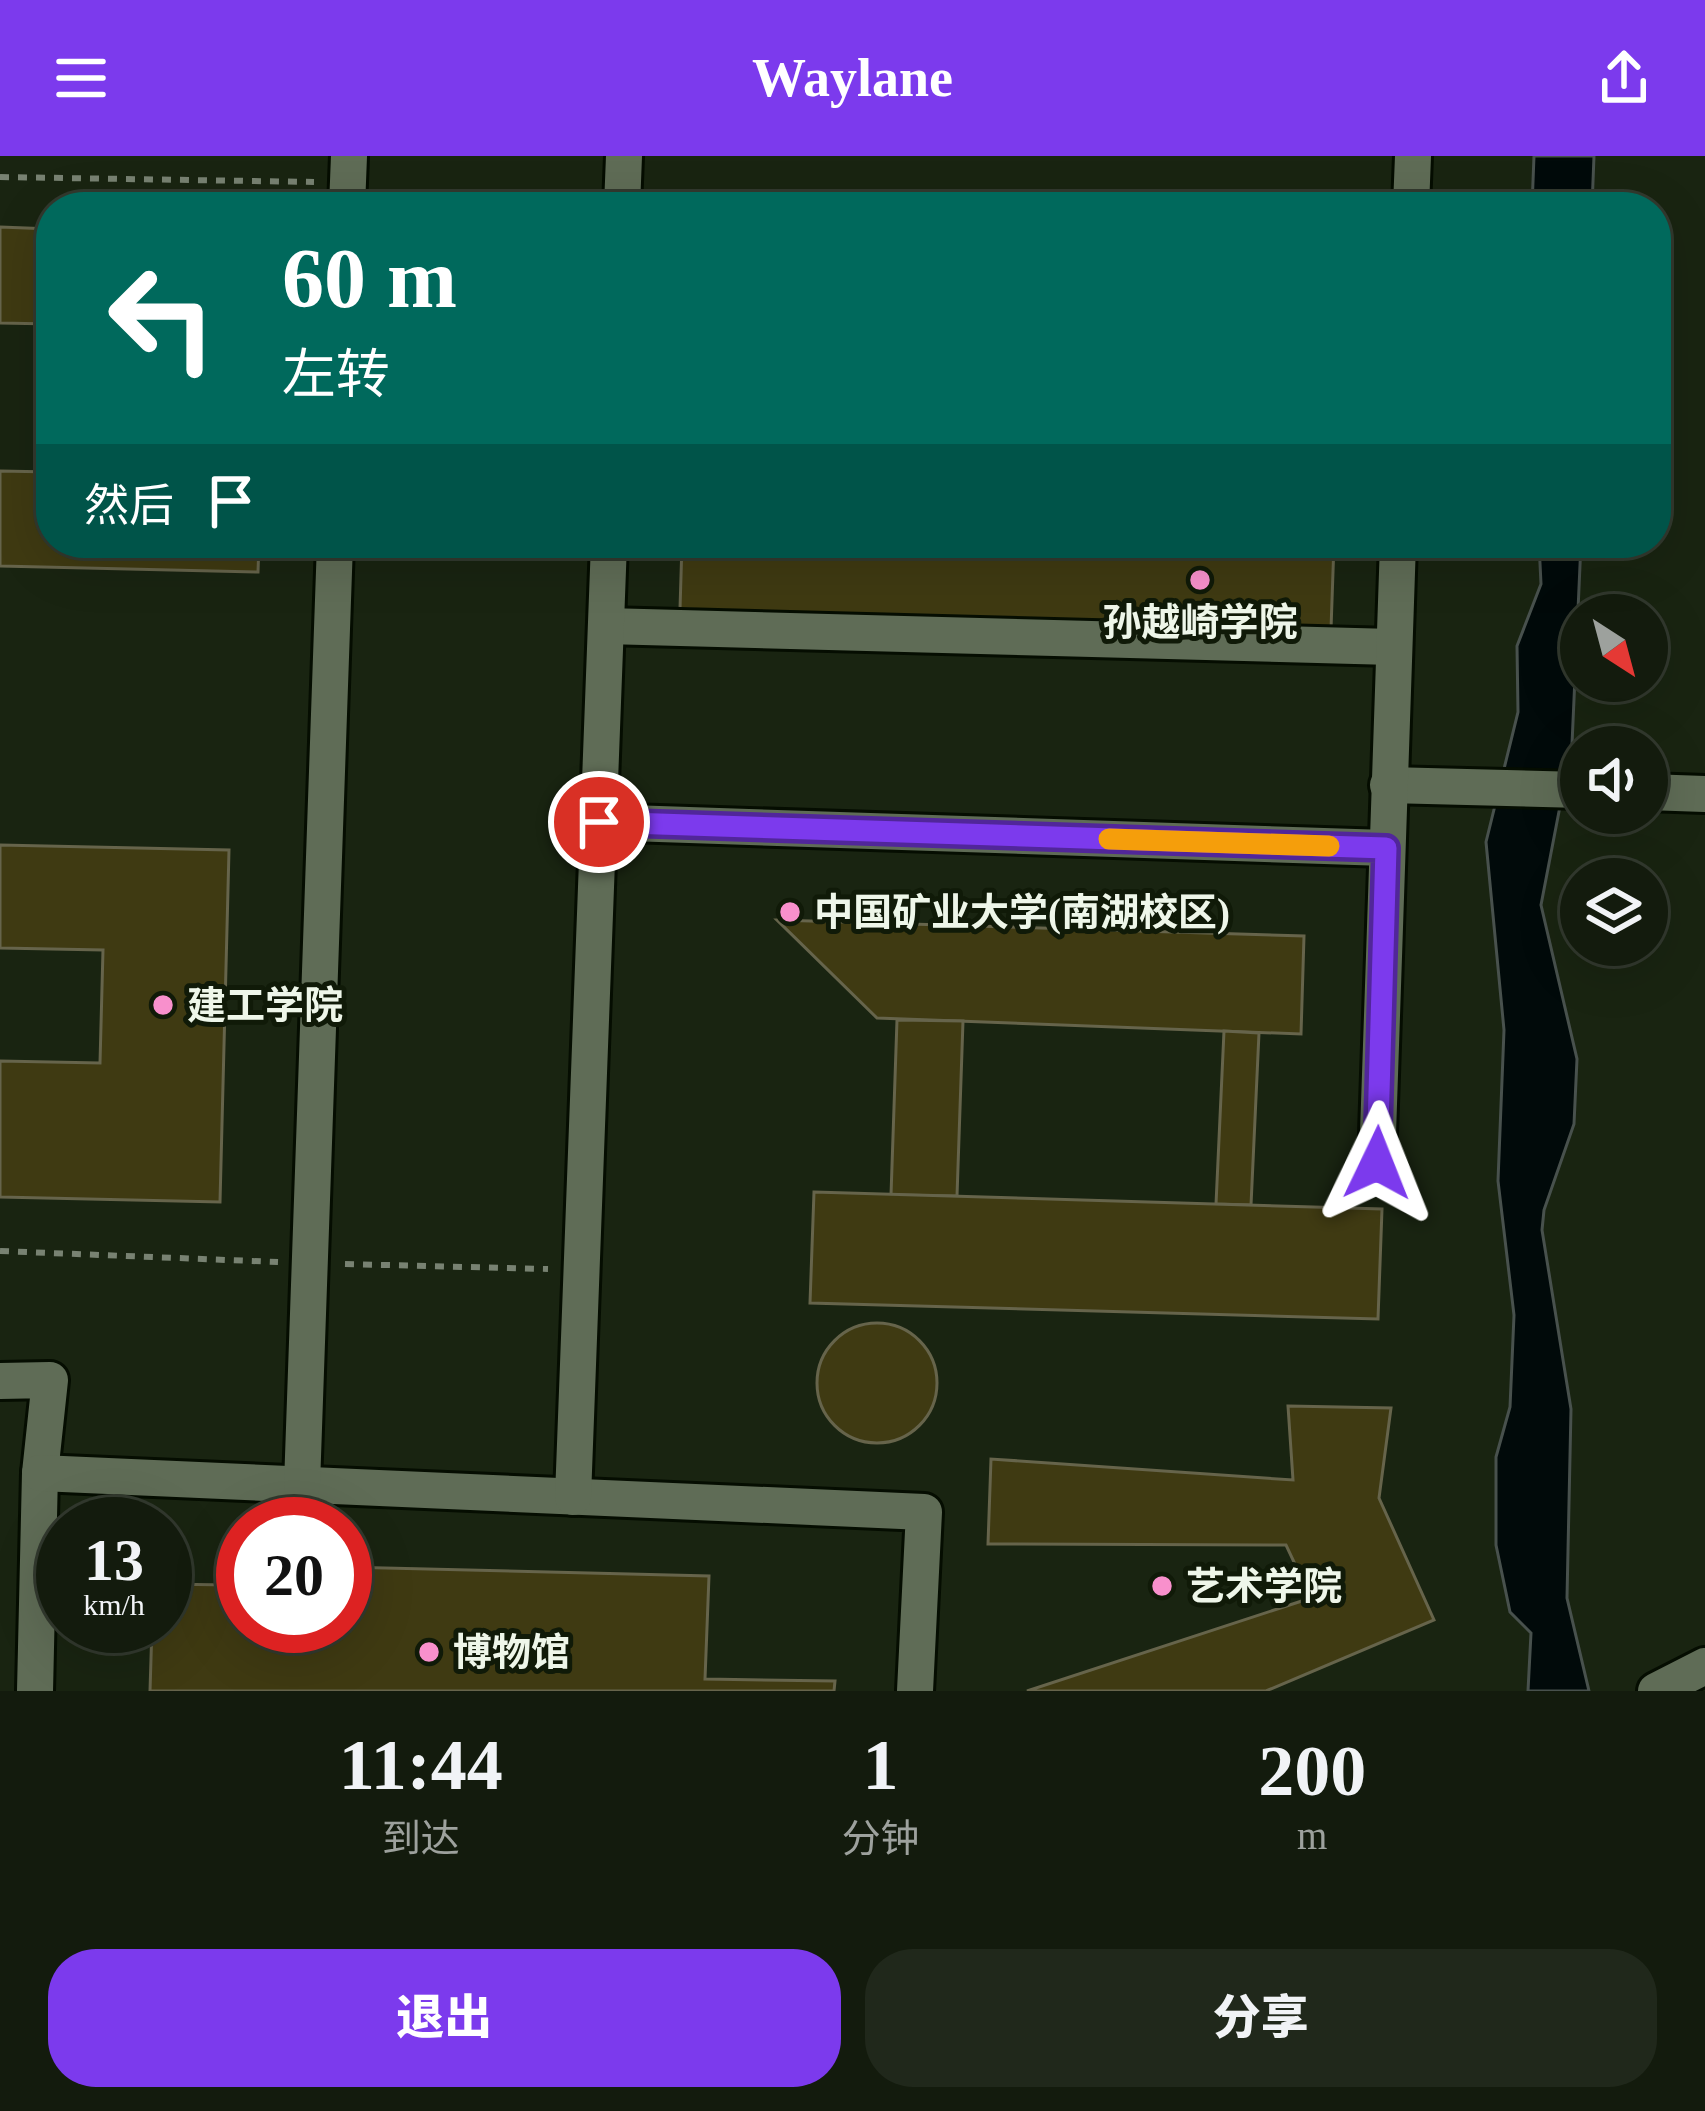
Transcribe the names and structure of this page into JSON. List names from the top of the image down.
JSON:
{
  "places": [
    "孙越崎学院",
    "中国矿业大学(南湖校区)",
    "建工学院",
    "艺术学院",
    "博物馆"
  ],
  "north": "bottom right",
  "page": {
    "header": "Waylane",
    "turn": ["60 m", "左转"],
    "then": "然后",
    "speed": "13 km/h",
    "limit": "20",
    "eta": [
      "11:44",
      "到达",
      "1",
      "分钟",
      "200",
      "m"
    ],
    "buttons": ["退出", "分享"]
  }
}
